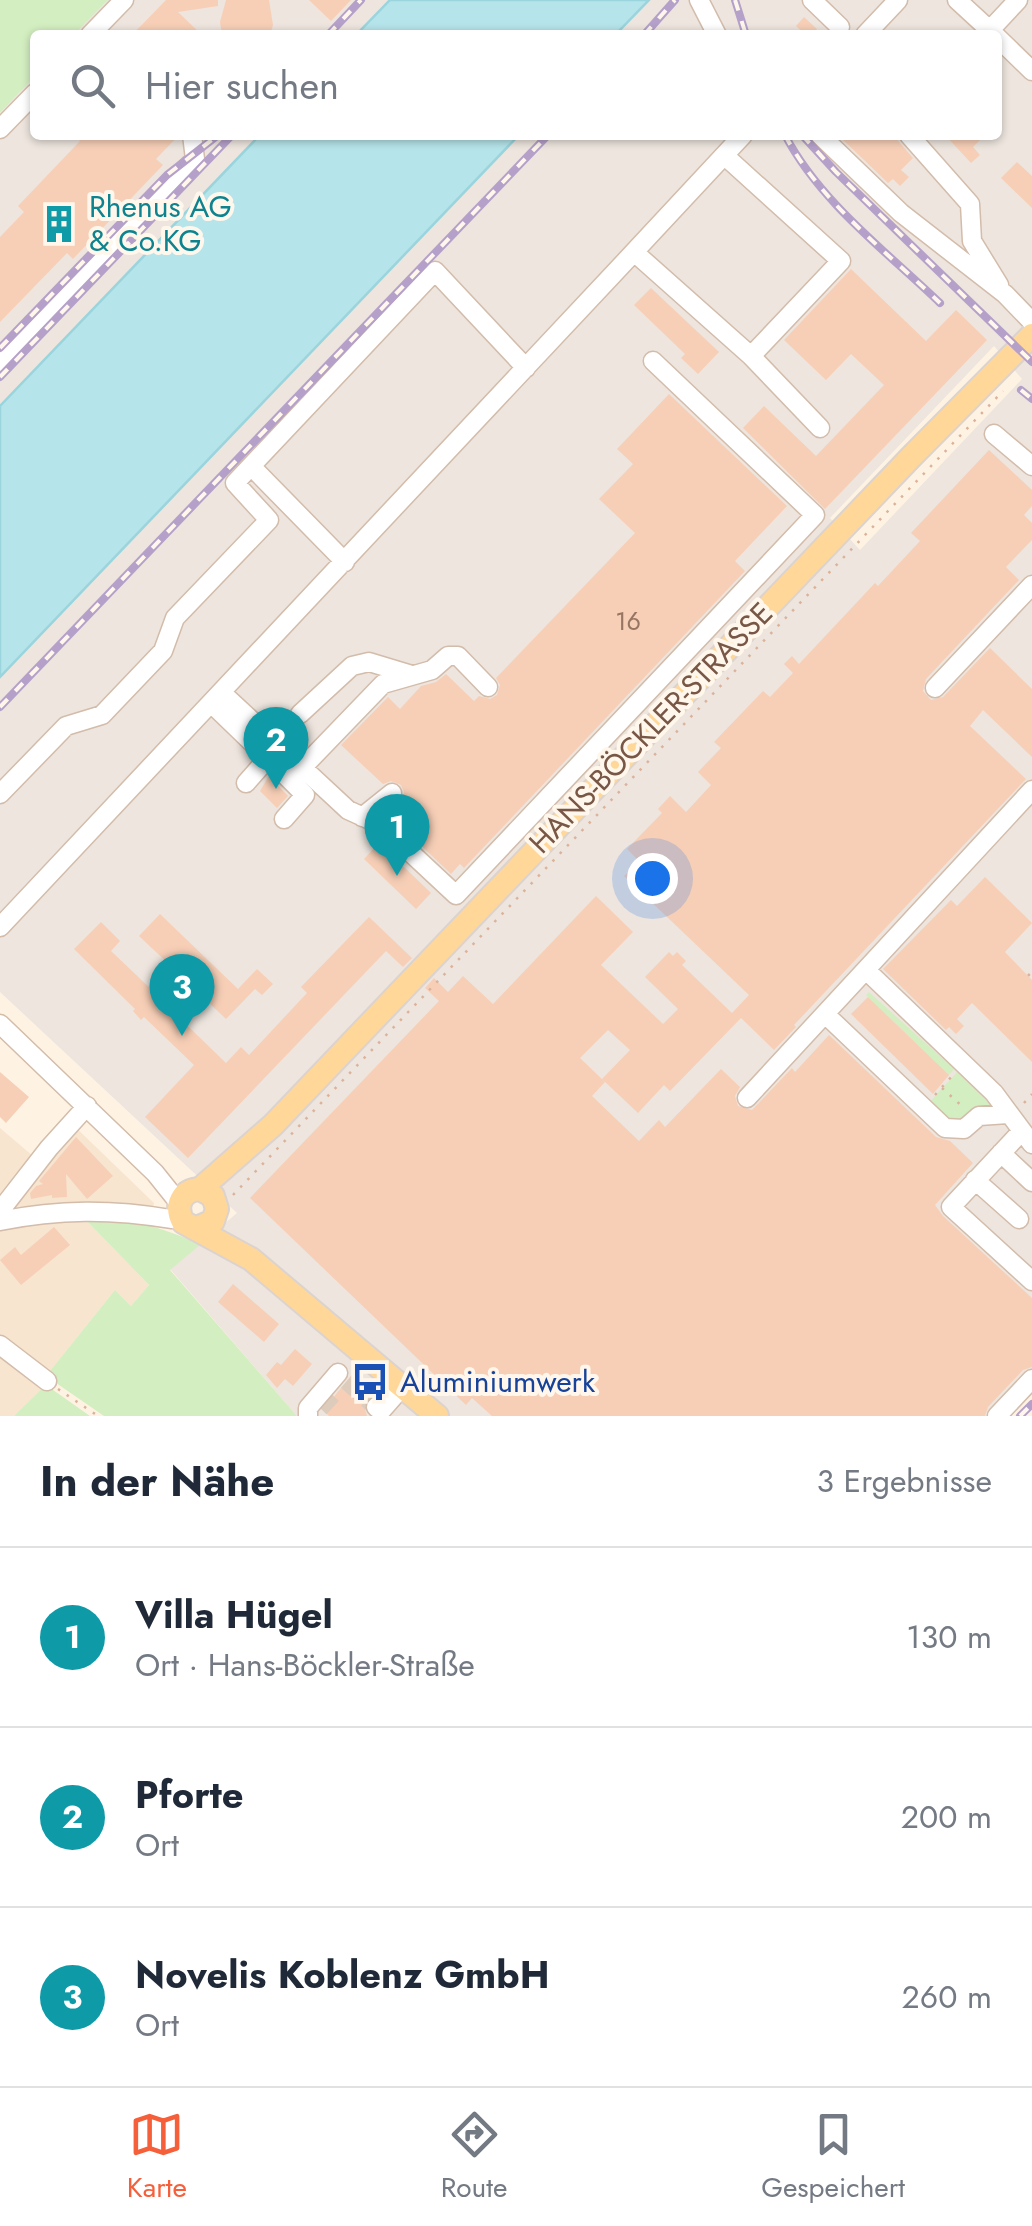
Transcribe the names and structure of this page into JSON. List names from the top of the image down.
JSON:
{
  "streets": {
    "main road": ["HANS-BÖCKLER-STRASSE"]
  },
  "places": {
    "building": ["Rhenus AG & Co.KG"],
    "bus stop": ["Aluminiumwerk"]
  },
  "house_numbers": ["16"],
  "page": {
    "search": "Hier suchen",
    "pins": ["2", "1", "3"],
    "heading": ["In der Nähe", "3 Ergebnisse"],
    "list": [
      {
        "mark": "1",
        "name": "Villa Hügel",
        "note": "Ort · Hans-Böckler-Straße",
        "value": "130 m"
      },
      {
        "mark": "2",
        "name": "Pforte",
        "note": "Ort",
        "value": "200 m"
      },
      {
        "mark": "3",
        "name": "Novelis Koblenz GmbH",
        "note": "Ort",
        "value": "260 m"
      }
    ],
    "nav": ["Karte", "Route", "Gespeichert"]
  }
}
